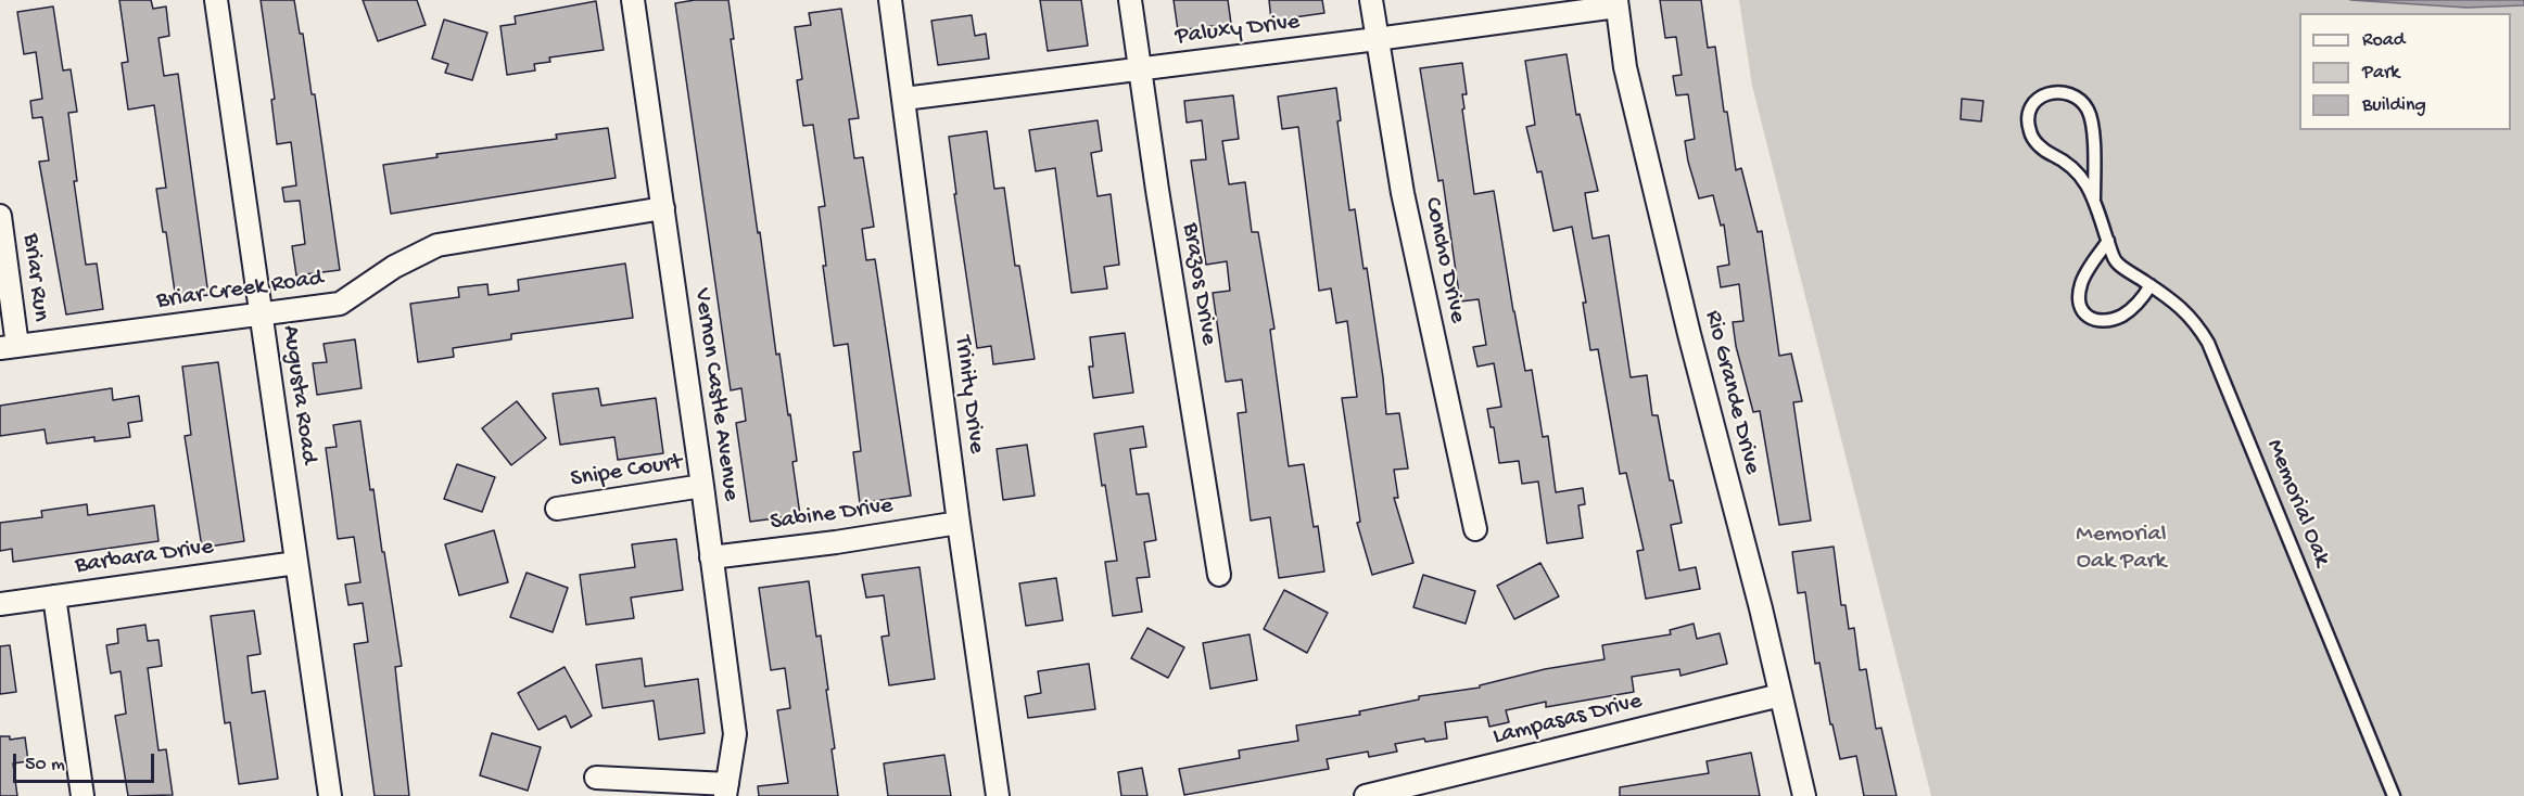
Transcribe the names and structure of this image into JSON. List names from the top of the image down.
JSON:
{
  "streets": {
    "street": [
      "Paluxy Drive",
      "Concho Drive",
      "Briar Run",
      "Brazos Drive",
      "Briar Creek Road",
      "Rio Grande Drive",
      "Augusta Road",
      "Vernon Castle Avenue",
      "Trinity Drive",
      "Snipe Court",
      "Sabine Drive",
      "Barbara Drive",
      "Lampasas Drive"
    ],
    "lane": ["Memorial Oak"]
  },
  "crossings": [
    ["Paluxy Drive", "Concho Drive"],
    ["Paluxy Drive", "Brazos Drive"],
    ["Paluxy Drive", "Rio Grande Drive"],
    ["Paluxy Drive", "Trinity Drive"],
    ["Briar Run", "Briar Creek Road"],
    ["Briar Creek Road", "Augusta Road"],
    ["Briar Creek Road", "Vernon Castle Avenue"],
    ["Rio Grande Drive", "Lampasas Drive"],
    ["Augusta Road", "Barbara Drive"],
    ["Vernon Castle Avenue", "Snipe Court"],
    ["Vernon Castle Avenue", "Sabine Drive"],
    ["Trinity Drive", "Sabine Drive"]
  ],
  "parks": ["Memorial Oak Park"],
  "legend": ["Road", "Park", "Building"],
  "scale_bar": "50 m"
}
